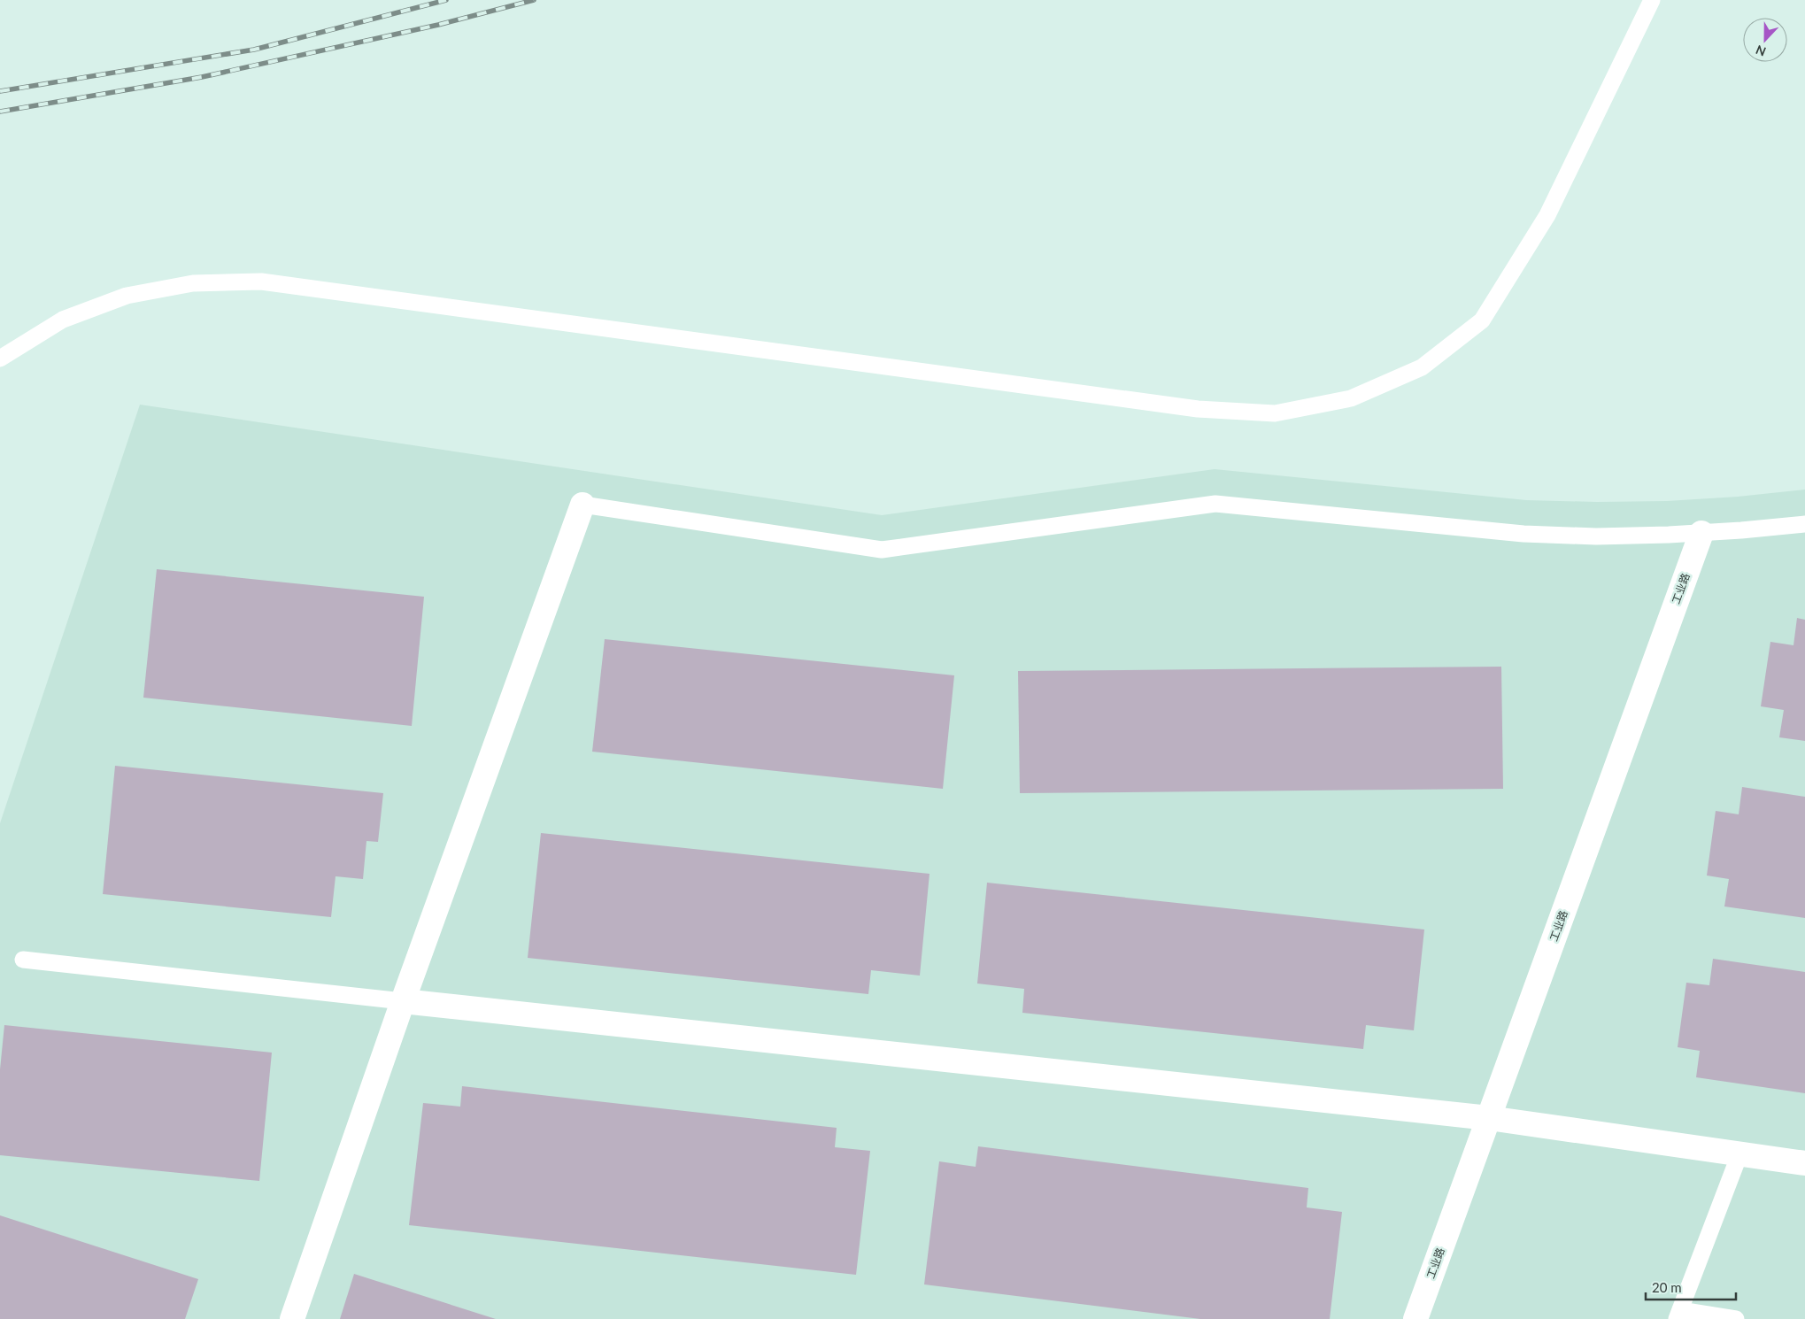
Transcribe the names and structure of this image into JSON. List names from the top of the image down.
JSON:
{
  "streets": {
    "street": ["工业路"]
  },
  "scale_bar": "20 m",
  "north": "bottom"
}
